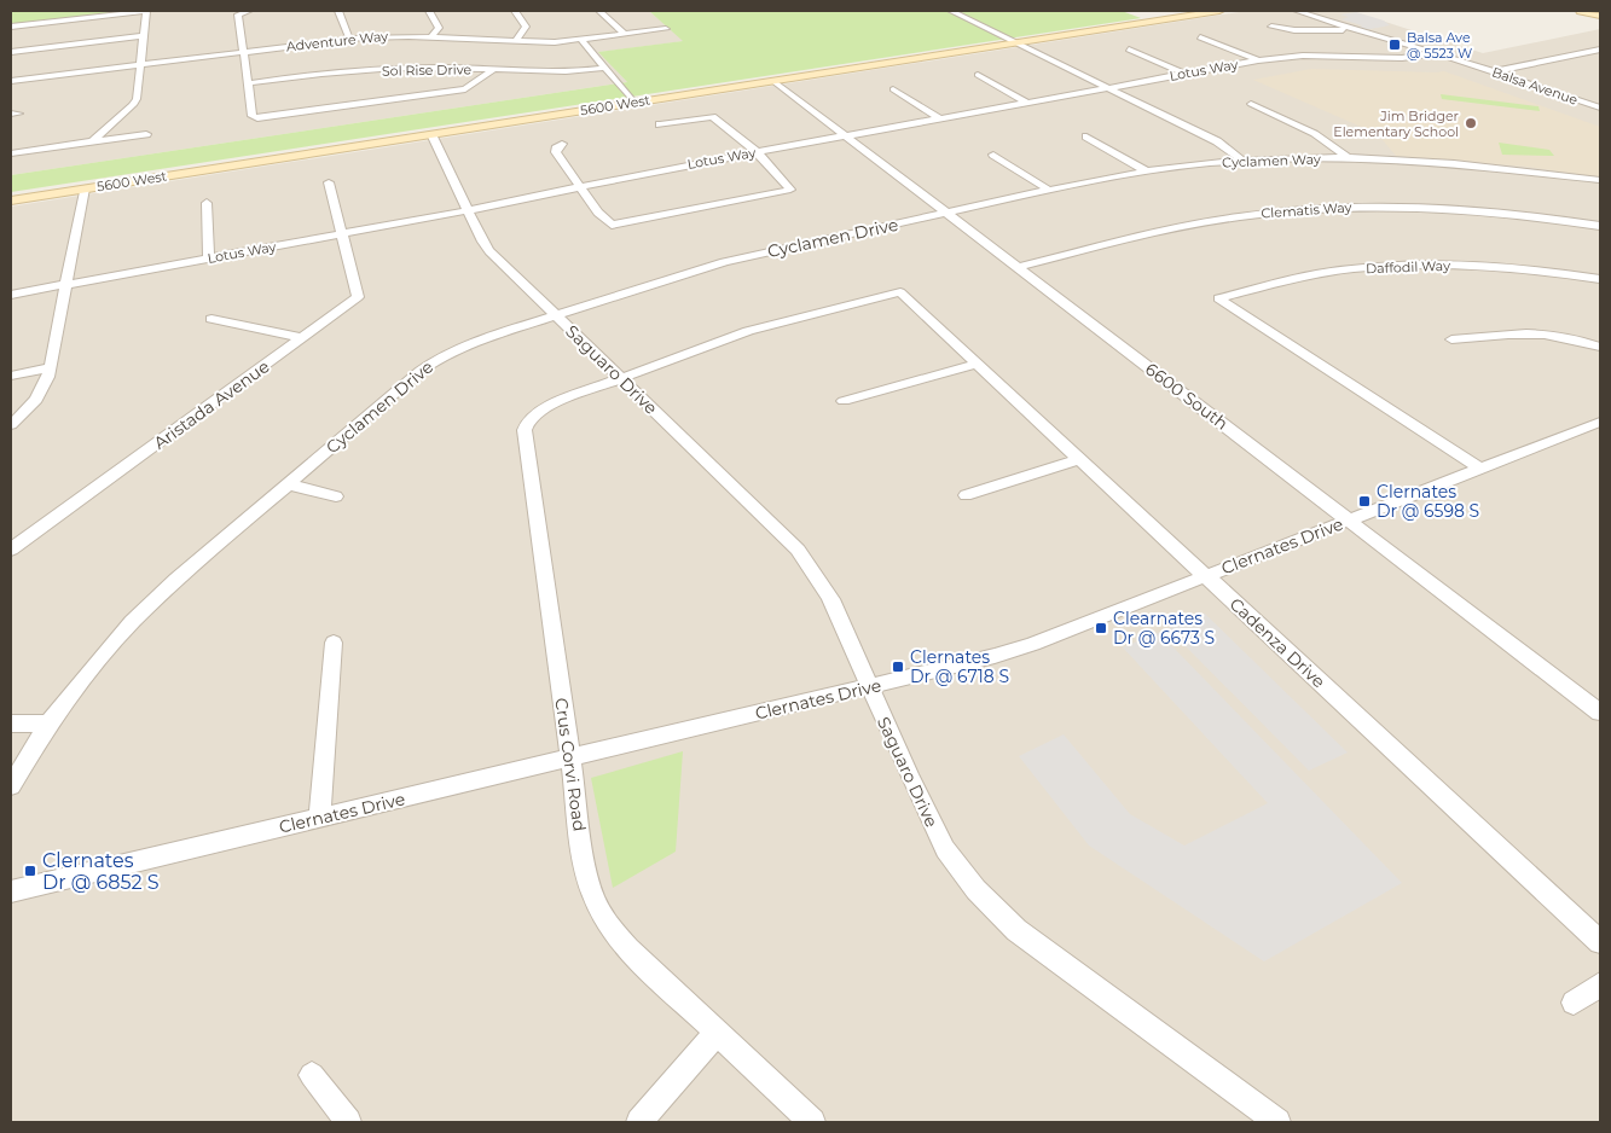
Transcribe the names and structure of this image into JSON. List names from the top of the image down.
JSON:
{
  "streets": {
    "main road": ["5600 West"],
    "street": [
      "Adventure Way",
      "Sol Rise Drive",
      "Lotus Way",
      "Balsa Avenue",
      "Cyclamen Way",
      "Clematis Way",
      "Cyclamen Drive",
      "Daffodil Way",
      "Saguaro Drive",
      "6600 South",
      "Aristada Avenue",
      "Clernates Drive",
      "Cadenza Drive",
      "Crus Corvi Road"
    ]
  },
  "crossings": [
    ["Lotus Way", "Balsa Avenue"],
    ["Lotus Way", "Saguaro Drive"],
    ["Lotus Way", "6600 South"],
    ["Lotus Way", "Aristada Avenue"],
    ["5600 West", "Saguaro Drive"],
    ["5600 West", "6600 South"],
    ["Cyclamen Way", "Cyclamen Drive"],
    ["Cyclamen Way", "6600 South"],
    ["Clematis Way", "6600 South"],
    ["Cyclamen Drive", "Saguaro Drive"],
    ["Cyclamen Drive", "6600 South"],
    ["Daffodil Way", "Clernates Drive"],
    ["Saguaro Drive", "Clernates Drive"],
    ["Saguaro Drive", "Crus Corvi Road"],
    ["6600 South", "Clernates Drive"],
    ["Clernates Drive", "Cadenza Drive"],
    ["Clernates Drive", "Crus Corvi Road"],
    ["Cadenza Drive", "Crus Corvi Road"]
  ],
  "places": {
    "transit": [
      "Balsa Ave @ 5523 W",
      "Clernates Dr @ 6598 S",
      "Clearnates Dr @ 6673 S",
      "Clernates Dr @ 6718 S",
      "Clernates Dr @ 6852 S"
    ],
    "other": ["Jim Bridger Elementary School"]
  }
}
